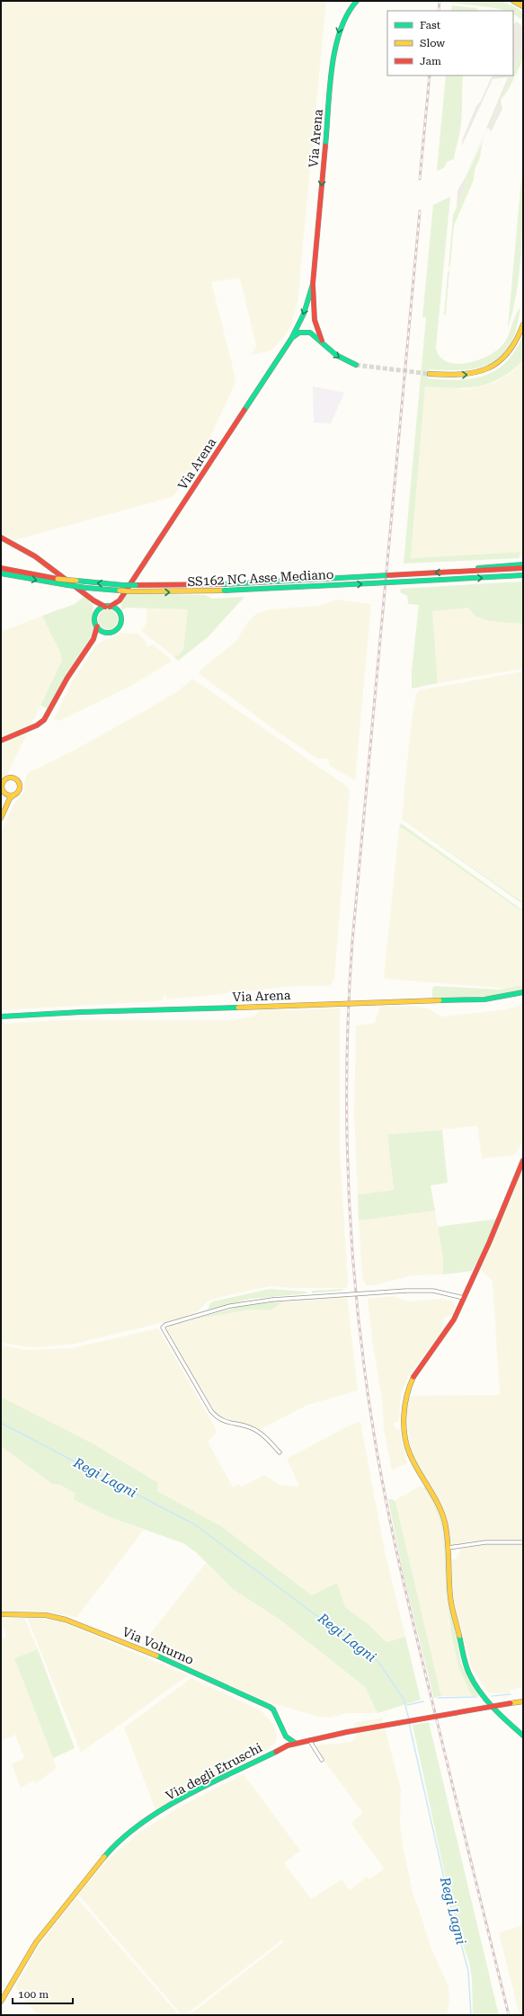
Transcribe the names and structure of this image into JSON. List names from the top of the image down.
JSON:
{
  "streets": {
    "main road": [
      "Via Arena",
      "SS162 NC Asse Mediano",
      "Via Volturno",
      "Via degli Etruschi"
    ]
  },
  "crossings": [
    ["Via Volturno", "Via degli Etruschi"]
  ],
  "water": ["Regi Lagni"],
  "legend": ["Fast", "Slow", "Jam"],
  "scale_bar": "100 m"
}
